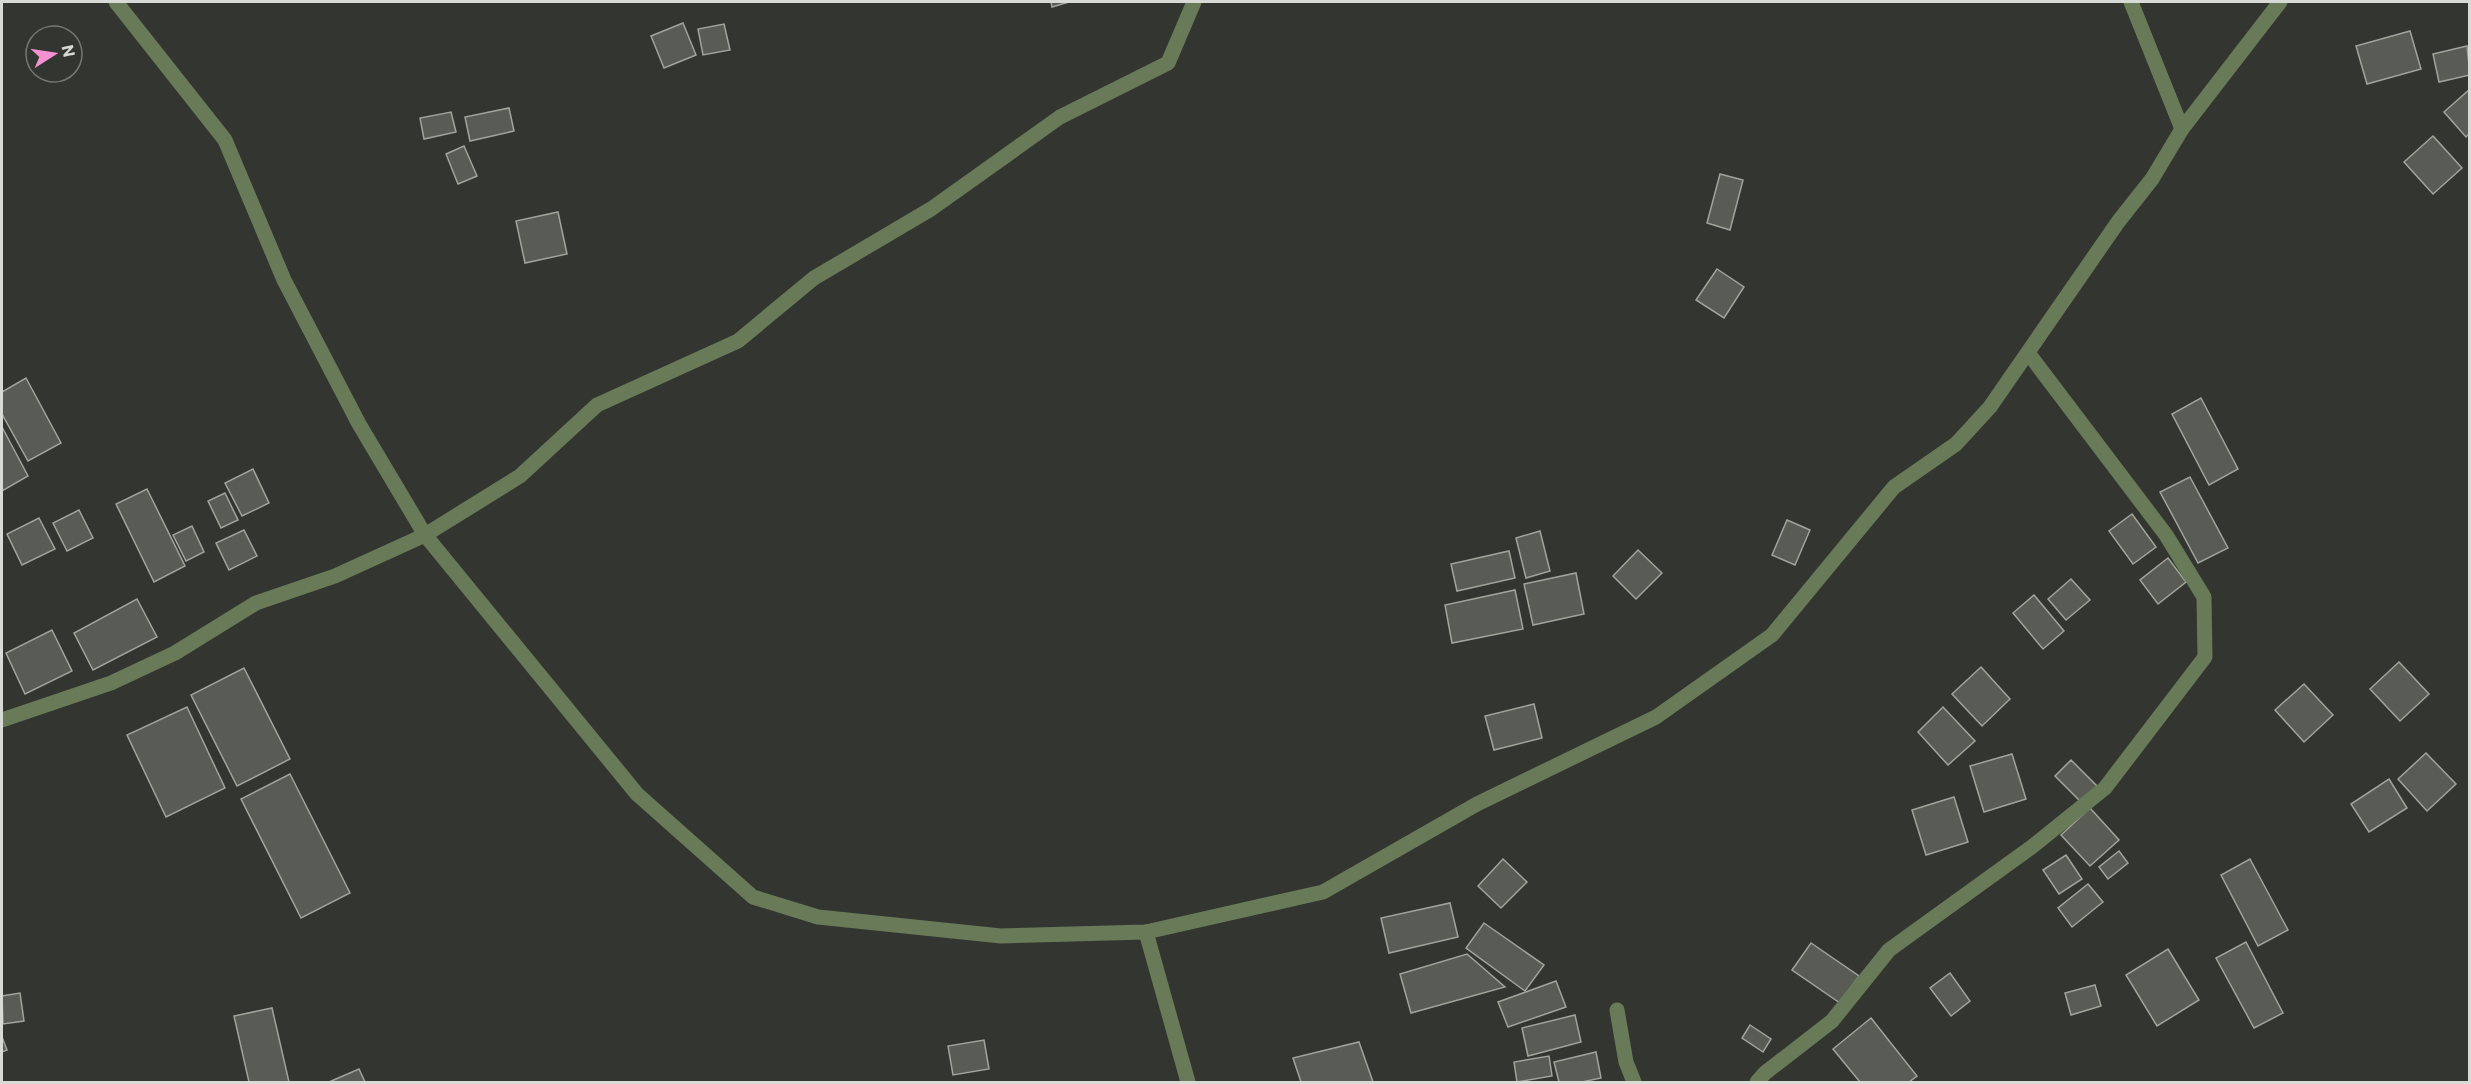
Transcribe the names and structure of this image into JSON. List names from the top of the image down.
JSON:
{
  "north": "right"
}
